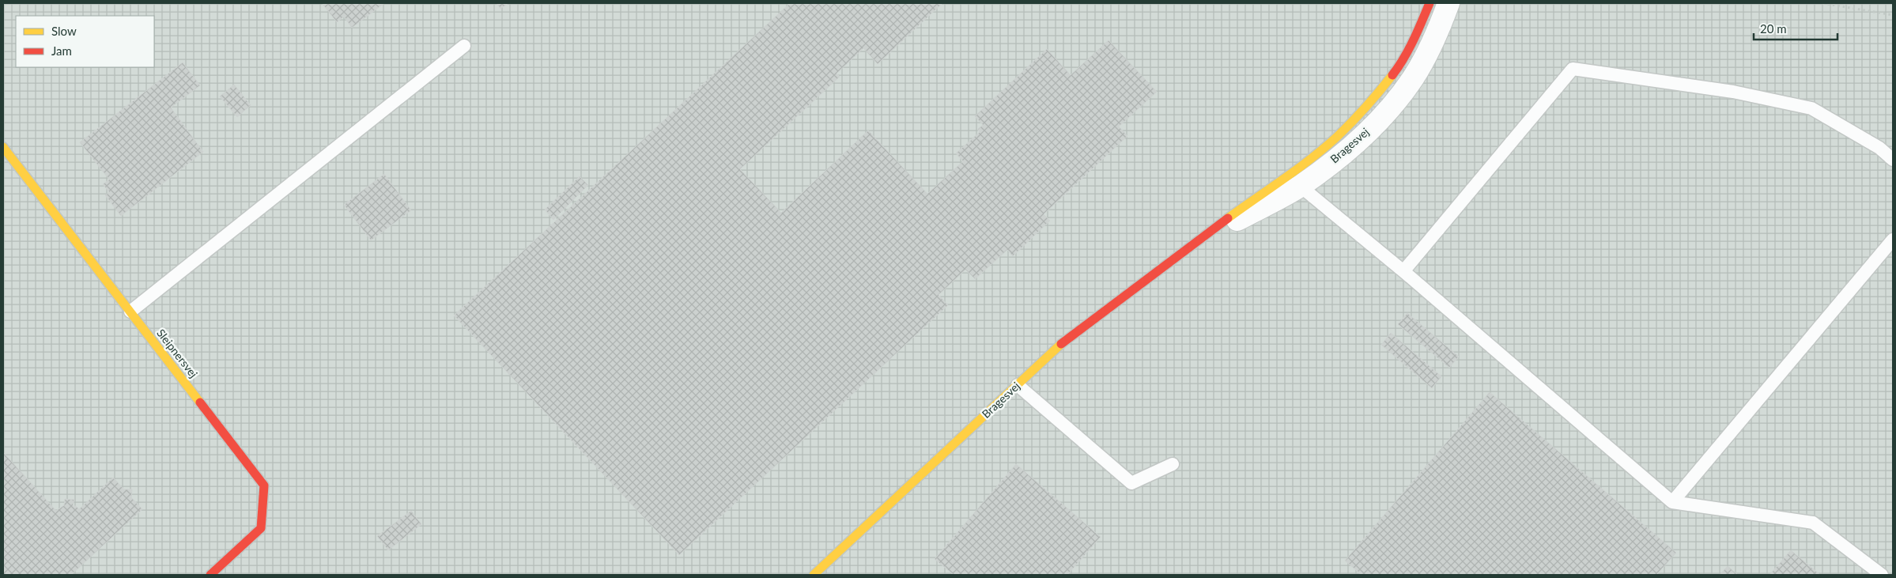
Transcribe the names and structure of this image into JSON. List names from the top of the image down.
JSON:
{
  "streets": {
    "street": ["Bragesvej", "Sleipnersvej"]
  },
  "legend": ["Slow", "Jam"],
  "scale_bar": "20 m"
}
